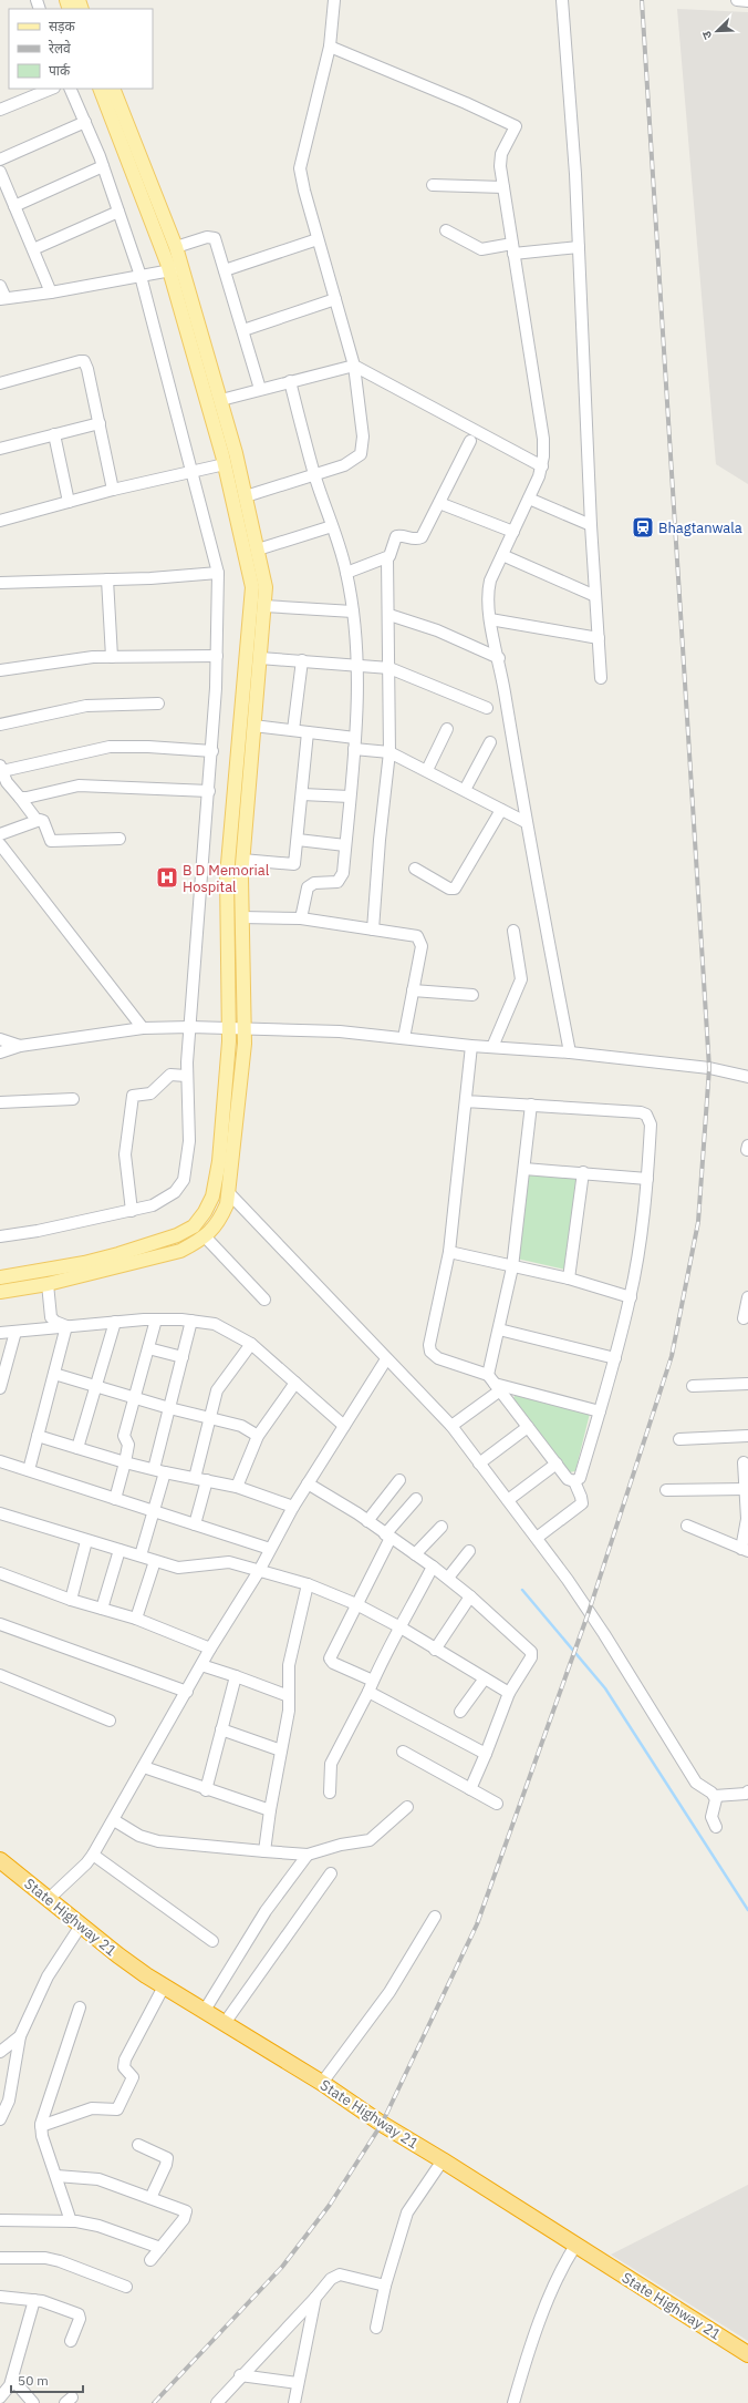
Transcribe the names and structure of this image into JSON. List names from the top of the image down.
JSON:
{
  "streets": {
    "highway": ["State Highway 21"]
  },
  "places": {
    "station": ["Bhagtanwala"],
    "hospital": ["B D Memorial Hospital"]
  },
  "legend": ["सड़क", "रेलवे", "पार्क"],
  "scale_bar": "50 m",
  "north": "bottom left"
}
